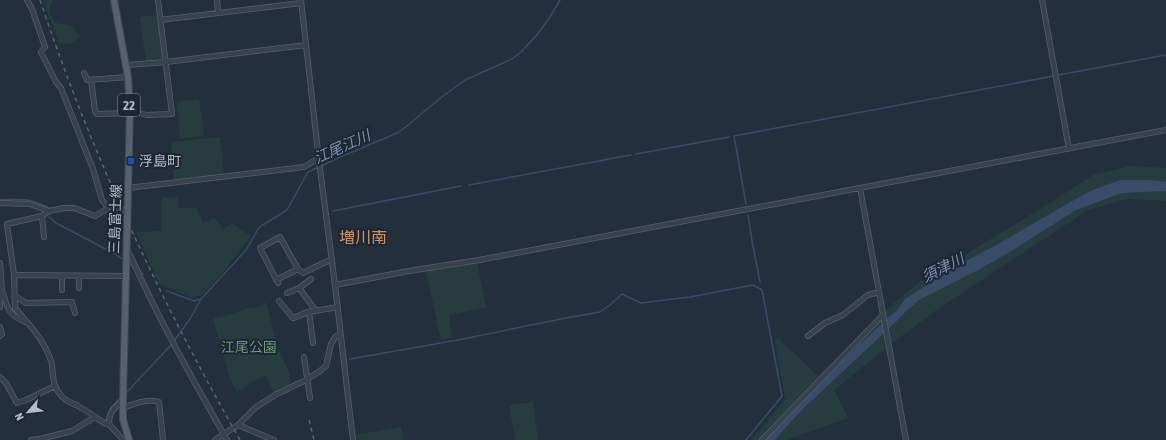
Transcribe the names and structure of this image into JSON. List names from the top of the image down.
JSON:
{
  "streets": {
    "main road": ["22", "三島富士線"]
  },
  "districts": ["増川南"],
  "water": ["江尾江川", "須津川"],
  "parks": ["江尾公園"],
  "places": {
    "transit": ["浮島町"]
  },
  "north": "bottom left"
}
